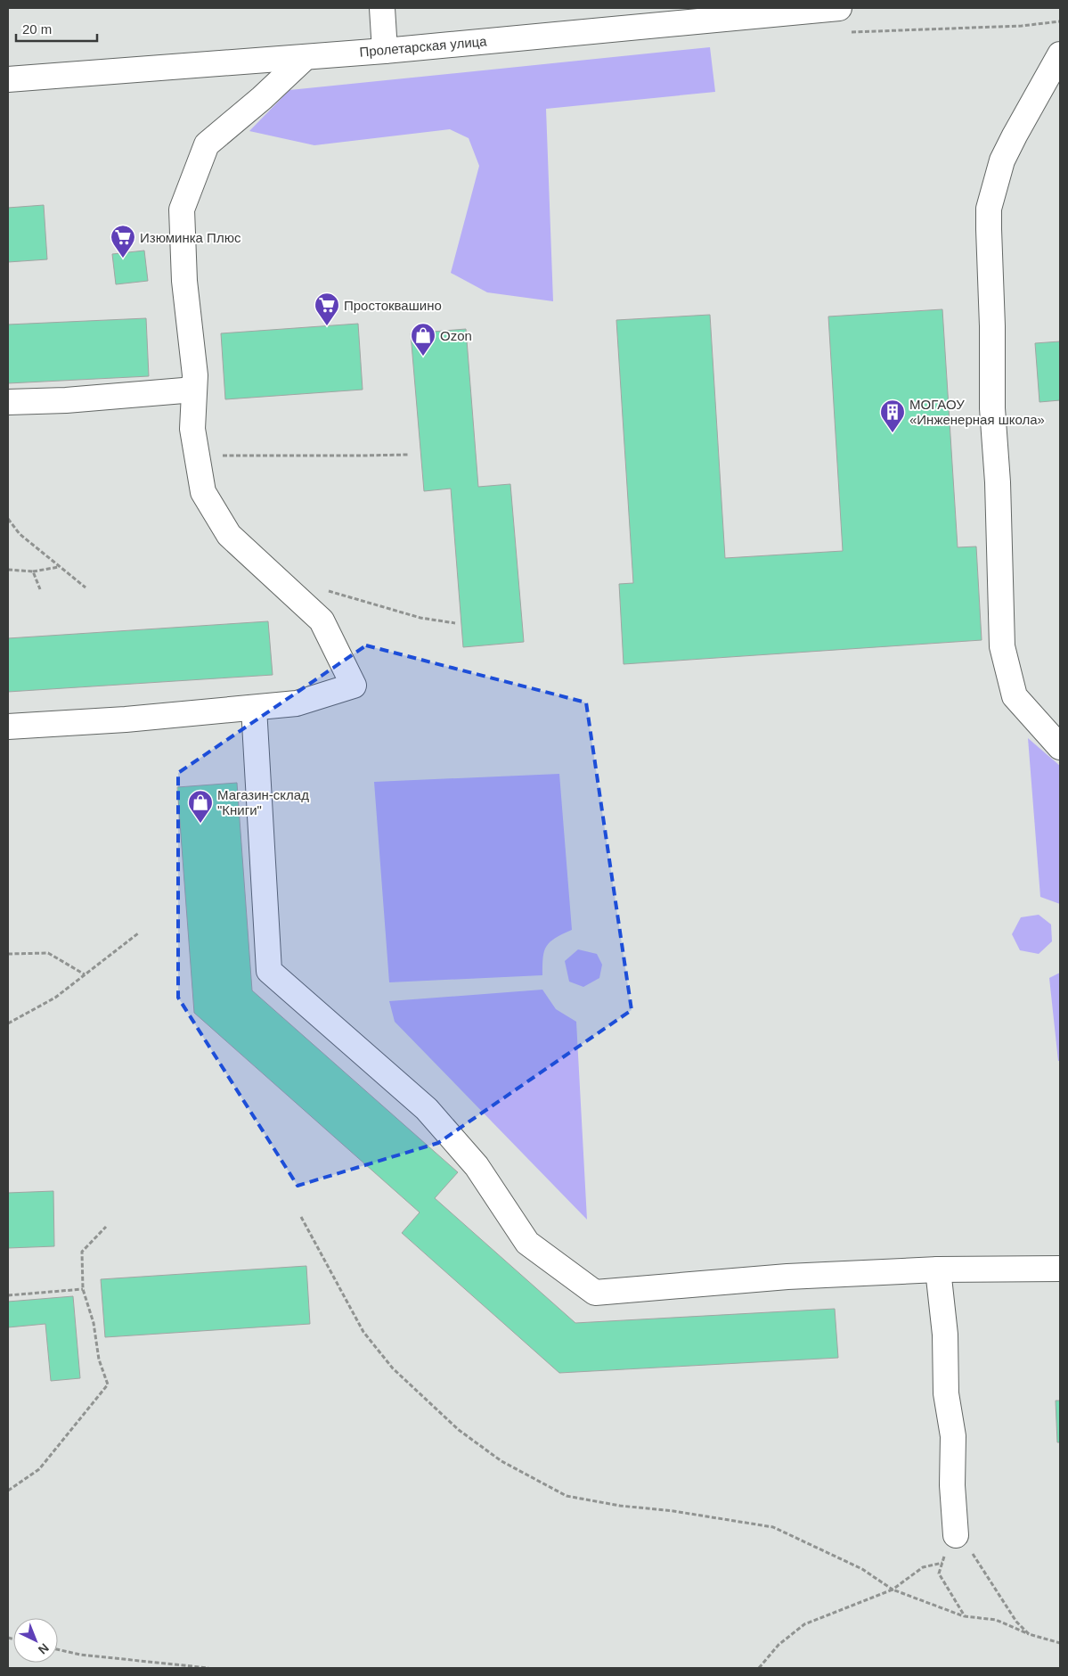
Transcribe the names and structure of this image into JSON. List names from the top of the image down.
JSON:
{
  "streets": {
    "main road": ["Пролетарская улица"]
  },
  "places": {
    "supermarket": ["Изюминка Плюс", "Простоквашино"],
    "shop": ["Ozon", "Магазин-склад \"Книги\""],
    "building": ["МОГАОУ «Инженерная школа»"]
  },
  "scale_bar": "20 m",
  "north": "bottom right"
}
